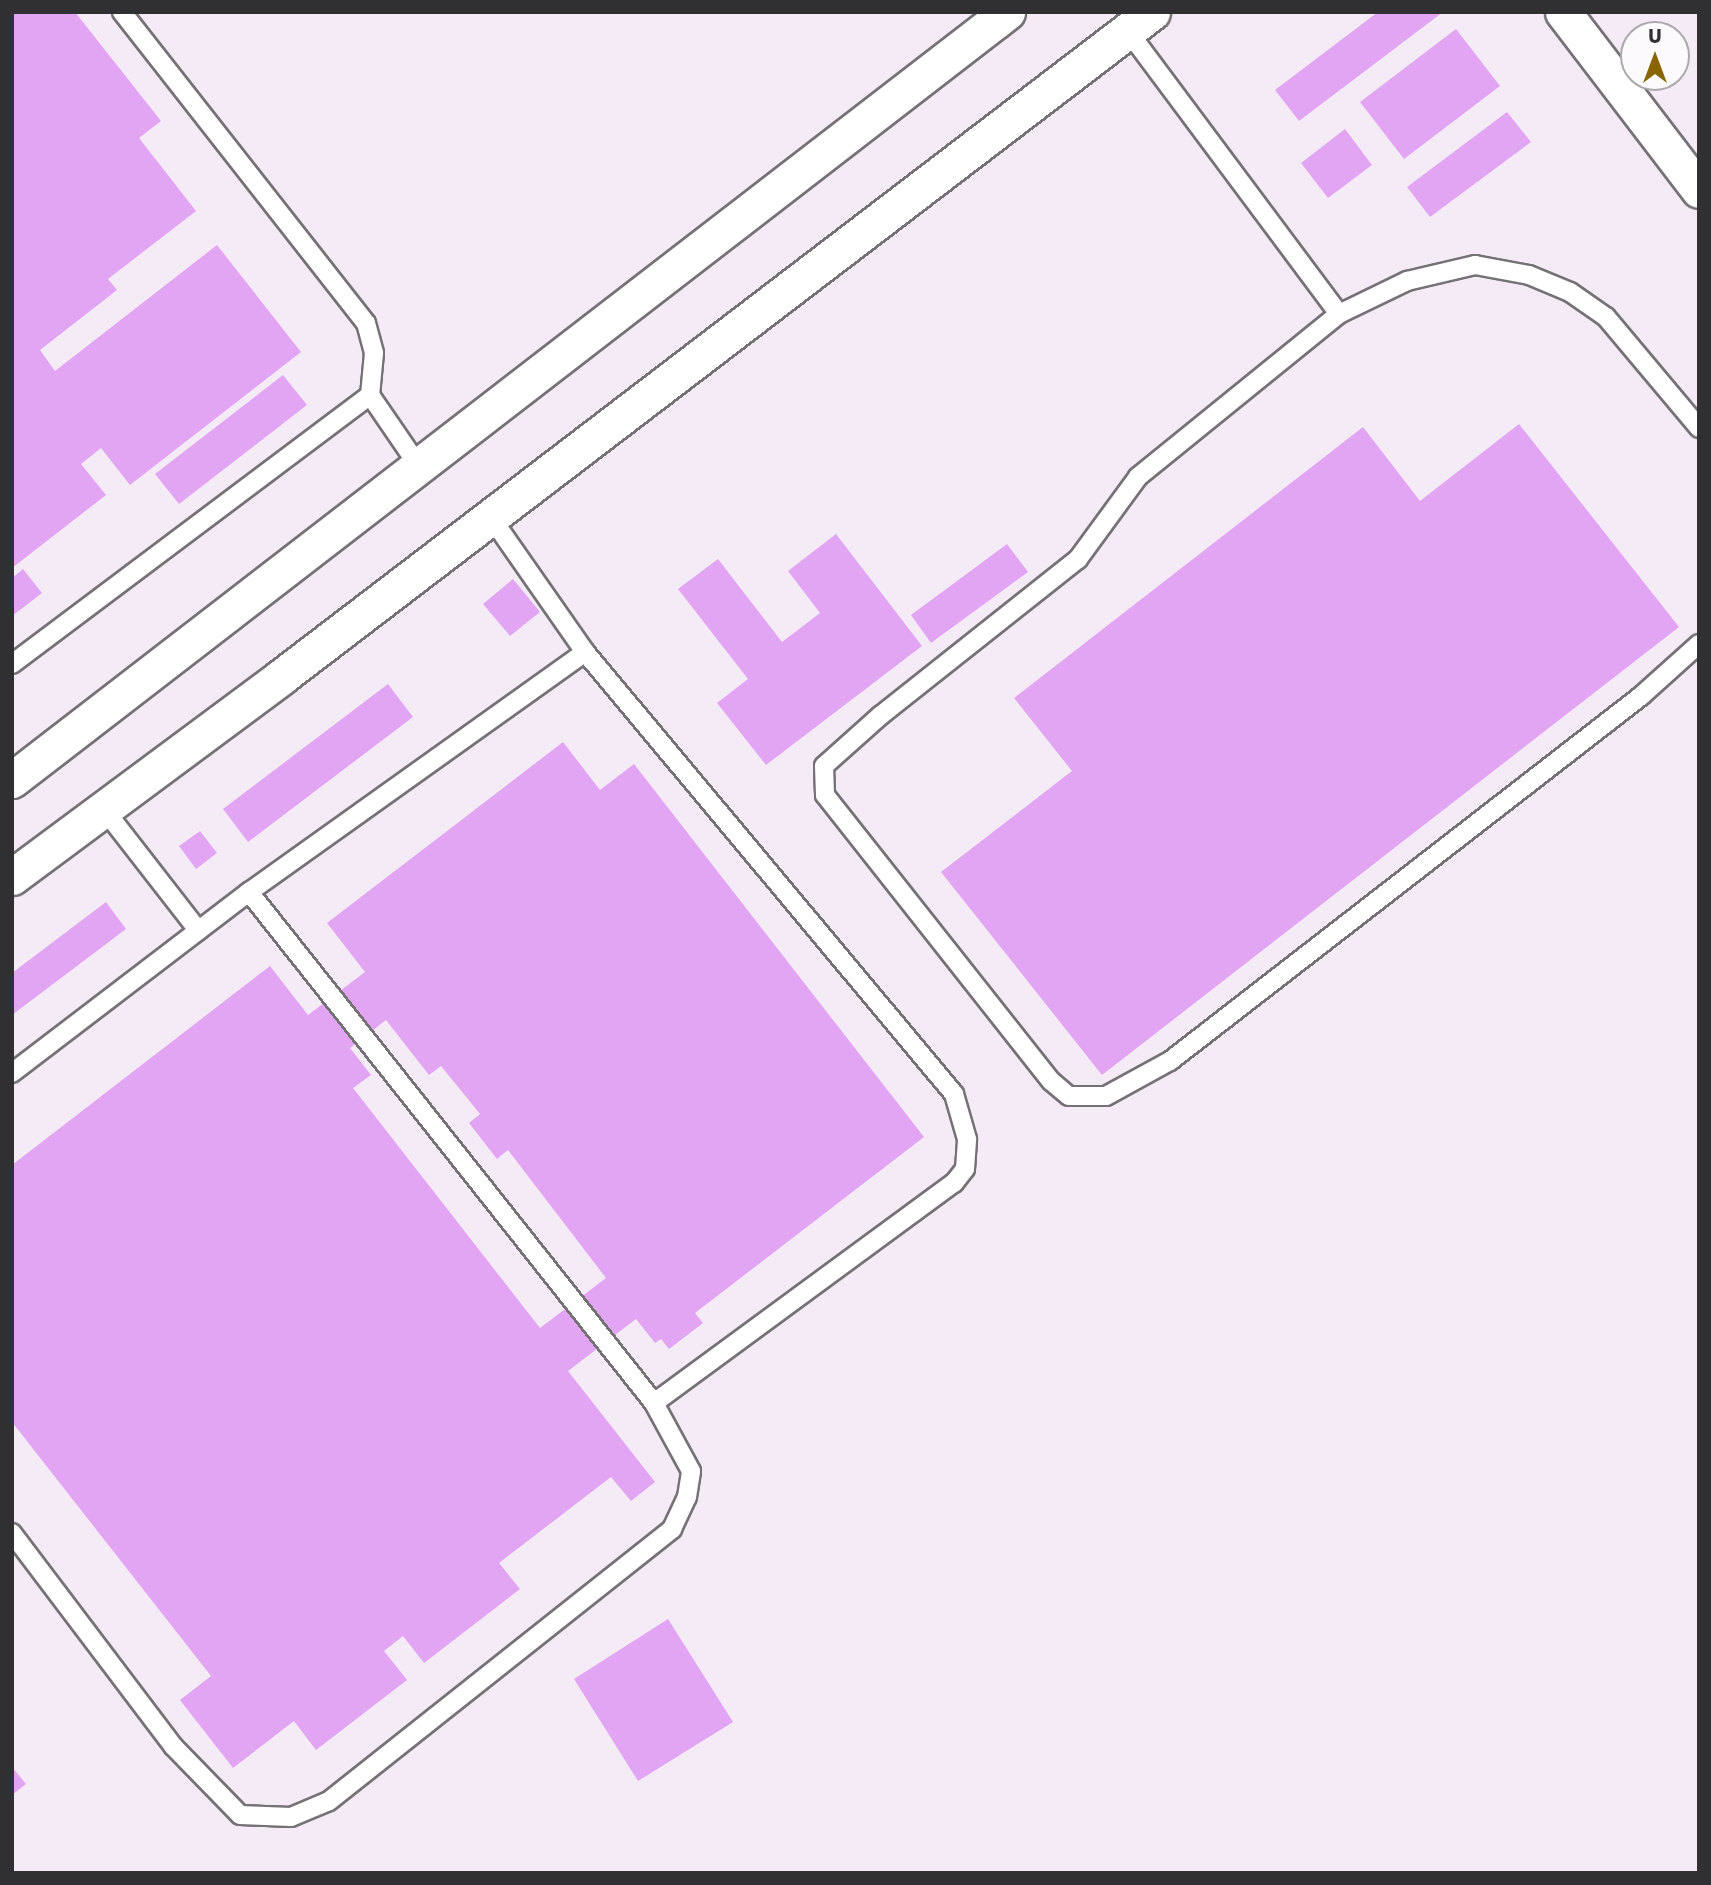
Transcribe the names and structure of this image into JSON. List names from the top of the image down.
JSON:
{
  "north": "top"
}
